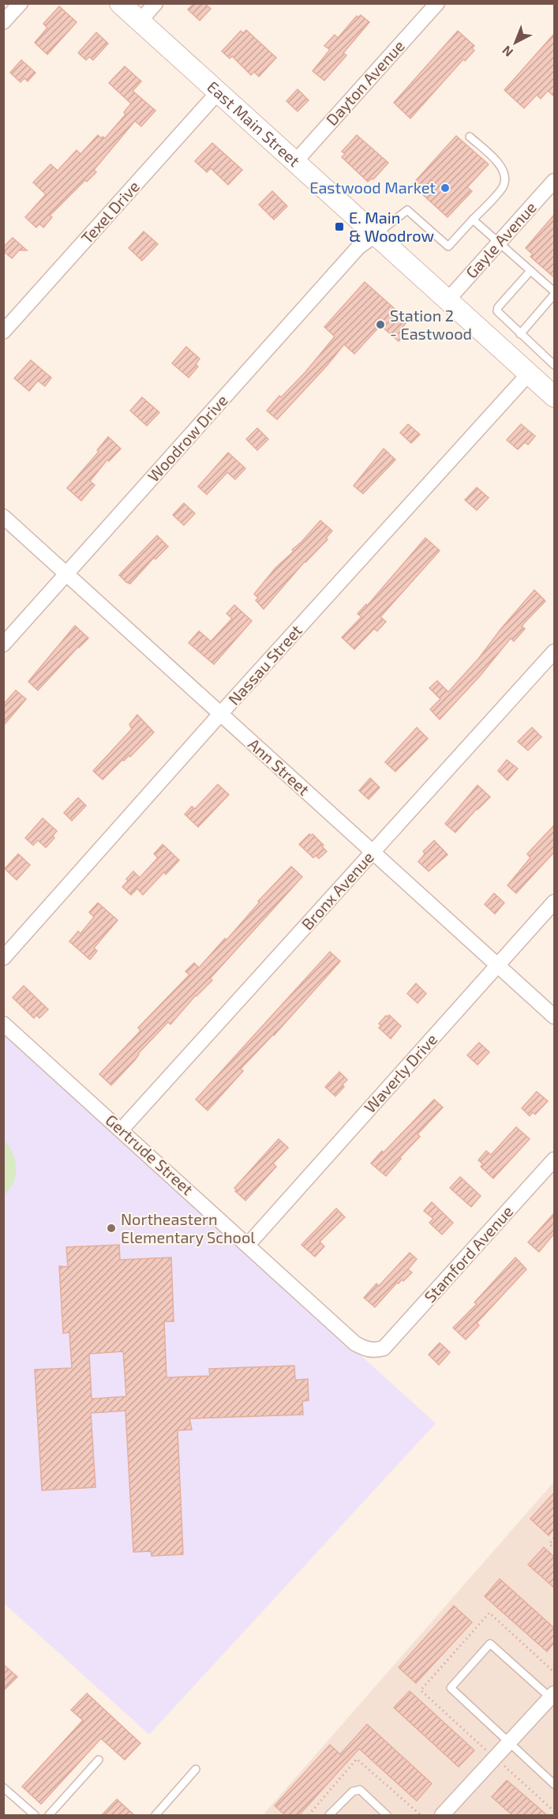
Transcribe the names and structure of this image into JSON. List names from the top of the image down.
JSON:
{
  "streets": {
    "street": [
      "Dayton Avenue",
      "East Main Street",
      "Texel Drive",
      "Gayle Avenue",
      "Woodrow Drive",
      "Nassau Street",
      "Ann Street",
      "Bronx Avenue",
      "Waverly Drive",
      "Gertrude Street",
      "Stamford Avenue"
    ]
  },
  "crossings": [
    ["Dayton Avenue", "East Main Street"],
    ["East Main Street", "Texel Drive"],
    ["East Main Street", "Gayle Avenue"],
    ["East Main Street", "Woodrow Drive"],
    ["East Main Street", "Nassau Street"],
    ["Woodrow Drive", "Ann Street"],
    ["Nassau Street", "Ann Street"],
    ["Ann Street", "Bronx Avenue"],
    ["Ann Street", "Waverly Drive"],
    ["Bronx Avenue", "Gertrude Street"],
    ["Waverly Drive", "Gertrude Street"],
    ["Gertrude Street", "Stamford Avenue"]
  ],
  "places": {
    "other": ["Eastwood Market", "Station 2 - Eastwood", "Northeastern Elementary School"],
    "transit": ["E. Main & Woodrow"]
  },
  "north": "bottom left"
}
